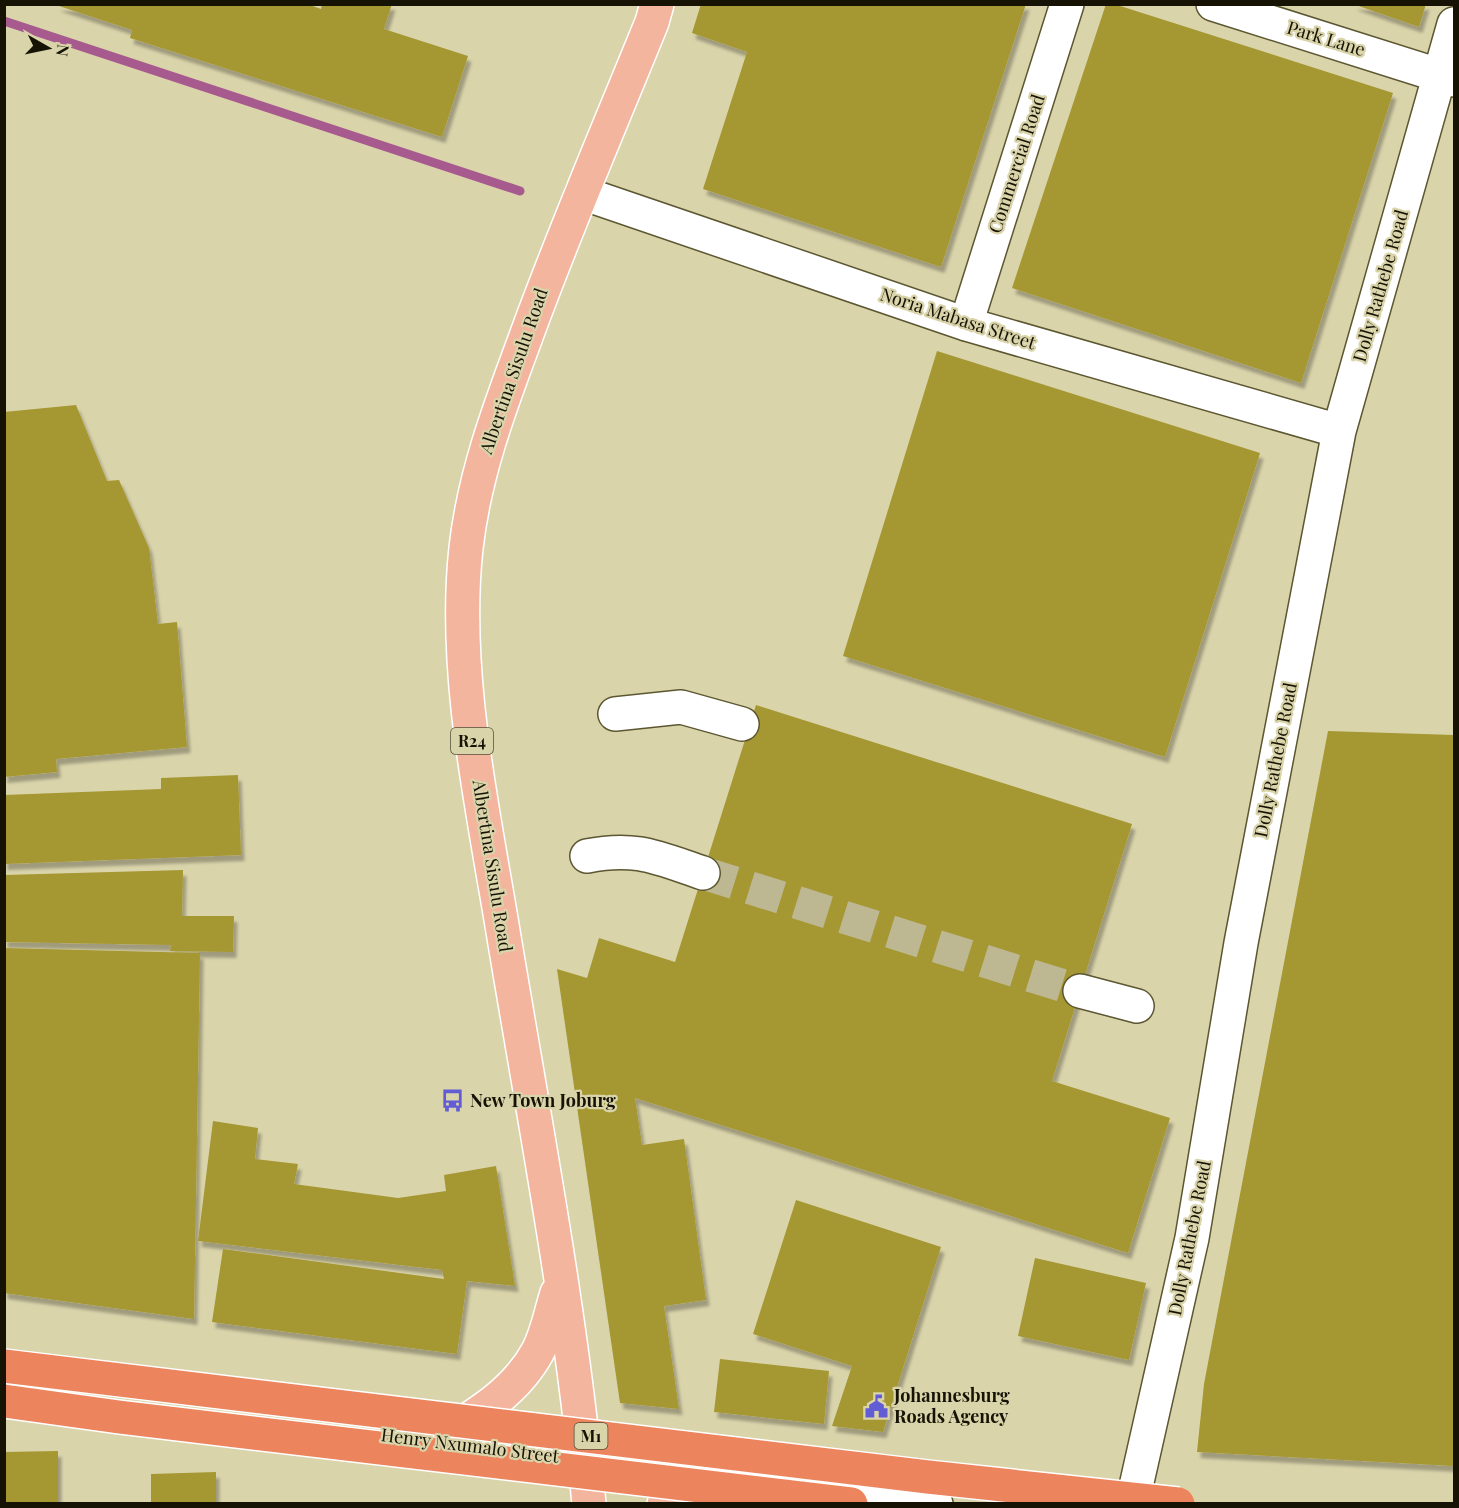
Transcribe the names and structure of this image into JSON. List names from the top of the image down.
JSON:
{
  "streets": {
    "highway": ["M1"],
    "main road": ["Albertina Sisulu Road", "R24"],
    "street": [
      "Park Lane",
      "Commercial Road",
      "Dolly Rathebe Road",
      "Noria Mabasa Street",
      "Henry Nxumalo Street"
    ]
  },
  "crossings": [
    ["Park Lane", "Dolly Rathebe Road"],
    ["Commercial Road", "Noria Mabasa Street"],
    ["Dolly Rathebe Road", "Noria Mabasa Street"],
    ["Noria Mabasa Street", "Albertina Sisulu Road"],
    ["Albertina Sisulu Road", "Henry Nxumalo Street"]
  ],
  "places": {
    "bus stop": ["New Town Joburg"],
    "public building": ["Johannesburg Roads Agency"]
  },
  "north": "right"
}
